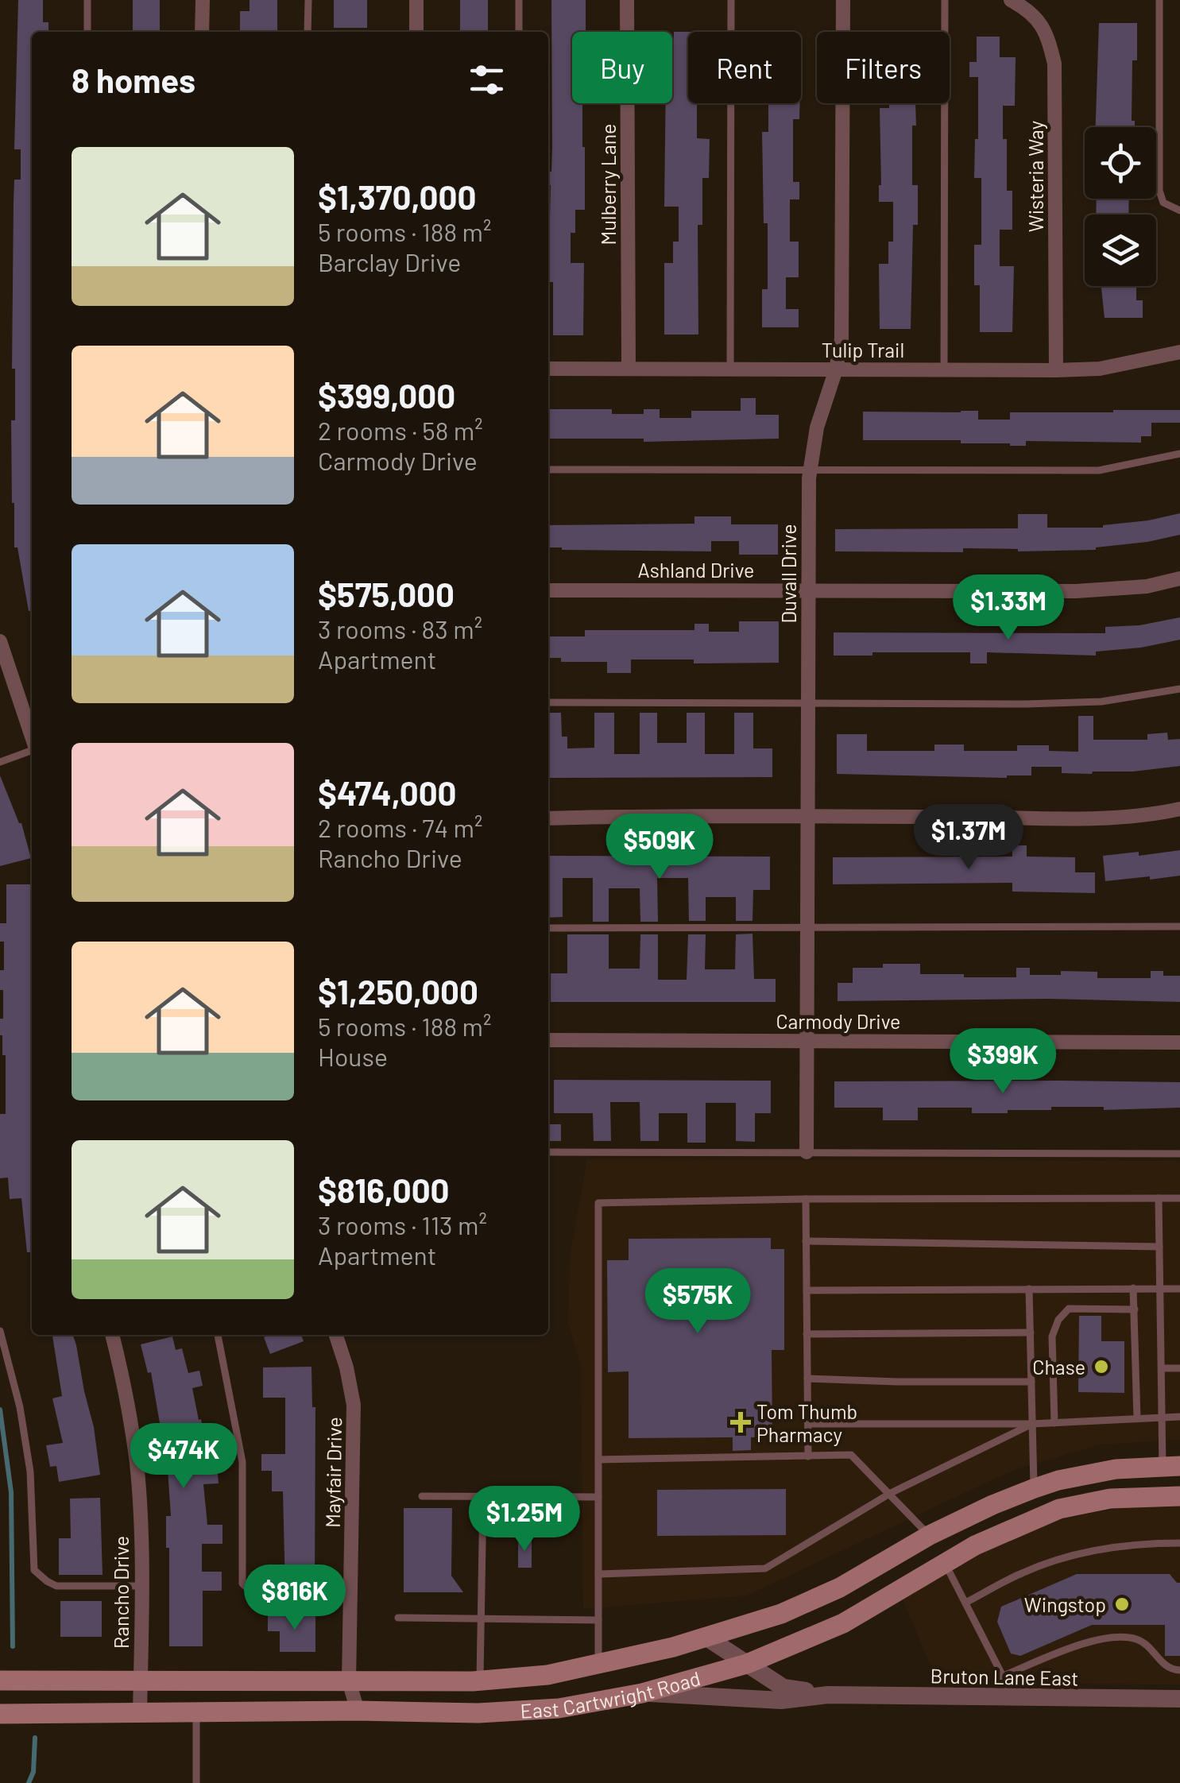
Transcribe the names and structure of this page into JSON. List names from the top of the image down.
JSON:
{
  "streets": {
    "main road": ["East Cartwright Road"],
    "street": [
      "Wisteria Way",
      "Mulberry Lane",
      "Tulip Trail",
      "Ashland Drive",
      "Duvall Drive",
      "Carmody Drive",
      "Mayfair Drive",
      "Rancho Drive",
      "Bruton Lane East"
    ]
  },
  "crossings": [
    ["Wisteria Way", "Tulip Trail"],
    ["Mulberry Lane", "Tulip Trail"],
    ["Tulip Trail", "Duvall Drive"],
    ["Ashland Drive", "Duvall Drive"],
    ["Duvall Drive", "Carmody Drive"],
    ["Mayfair Drive", "East Cartwright Road"],
    ["Rancho Drive", "East Cartwright Road"],
    ["Bruton Lane East", "East Cartwright Road"]
  ],
  "places": {
    "other": ["Chase", "Wingstop"],
    "health": ["Tom Thumb Pharmacy"]
  },
  "page": {
    "chip": ["Buy", "Rent", "Filters"],
    "heading": "8 homes",
    "list": [
      {
        "name": "$1,370,000",
        "note": "5 rooms · 188 m² · Barclay Drive"
      },
      {
        "name": "$399,000",
        "note": "2 rooms · 58 m² · Carmody Drive"
      },
      {
        "name": "$575,000",
        "note": "3 rooms · 83 m² · Apartment"
      },
      {
        "name": "$474,000",
        "note": "2 rooms · 74 m² · Rancho Drive"
      },
      {
        "name": "$1,250,000",
        "note": "5 rooms · 188 m² · House"
      },
      {
        "name": "$816,000",
        "note": "3 rooms · 113 m² · Apartment"
      }
    ],
    "price": [
      "$1.33M",
      "$1.37M",
      "$509K",
      "$399K",
      "$575K",
      "$474K",
      "$1.25M",
      "$816K"
    ]
  }
}
